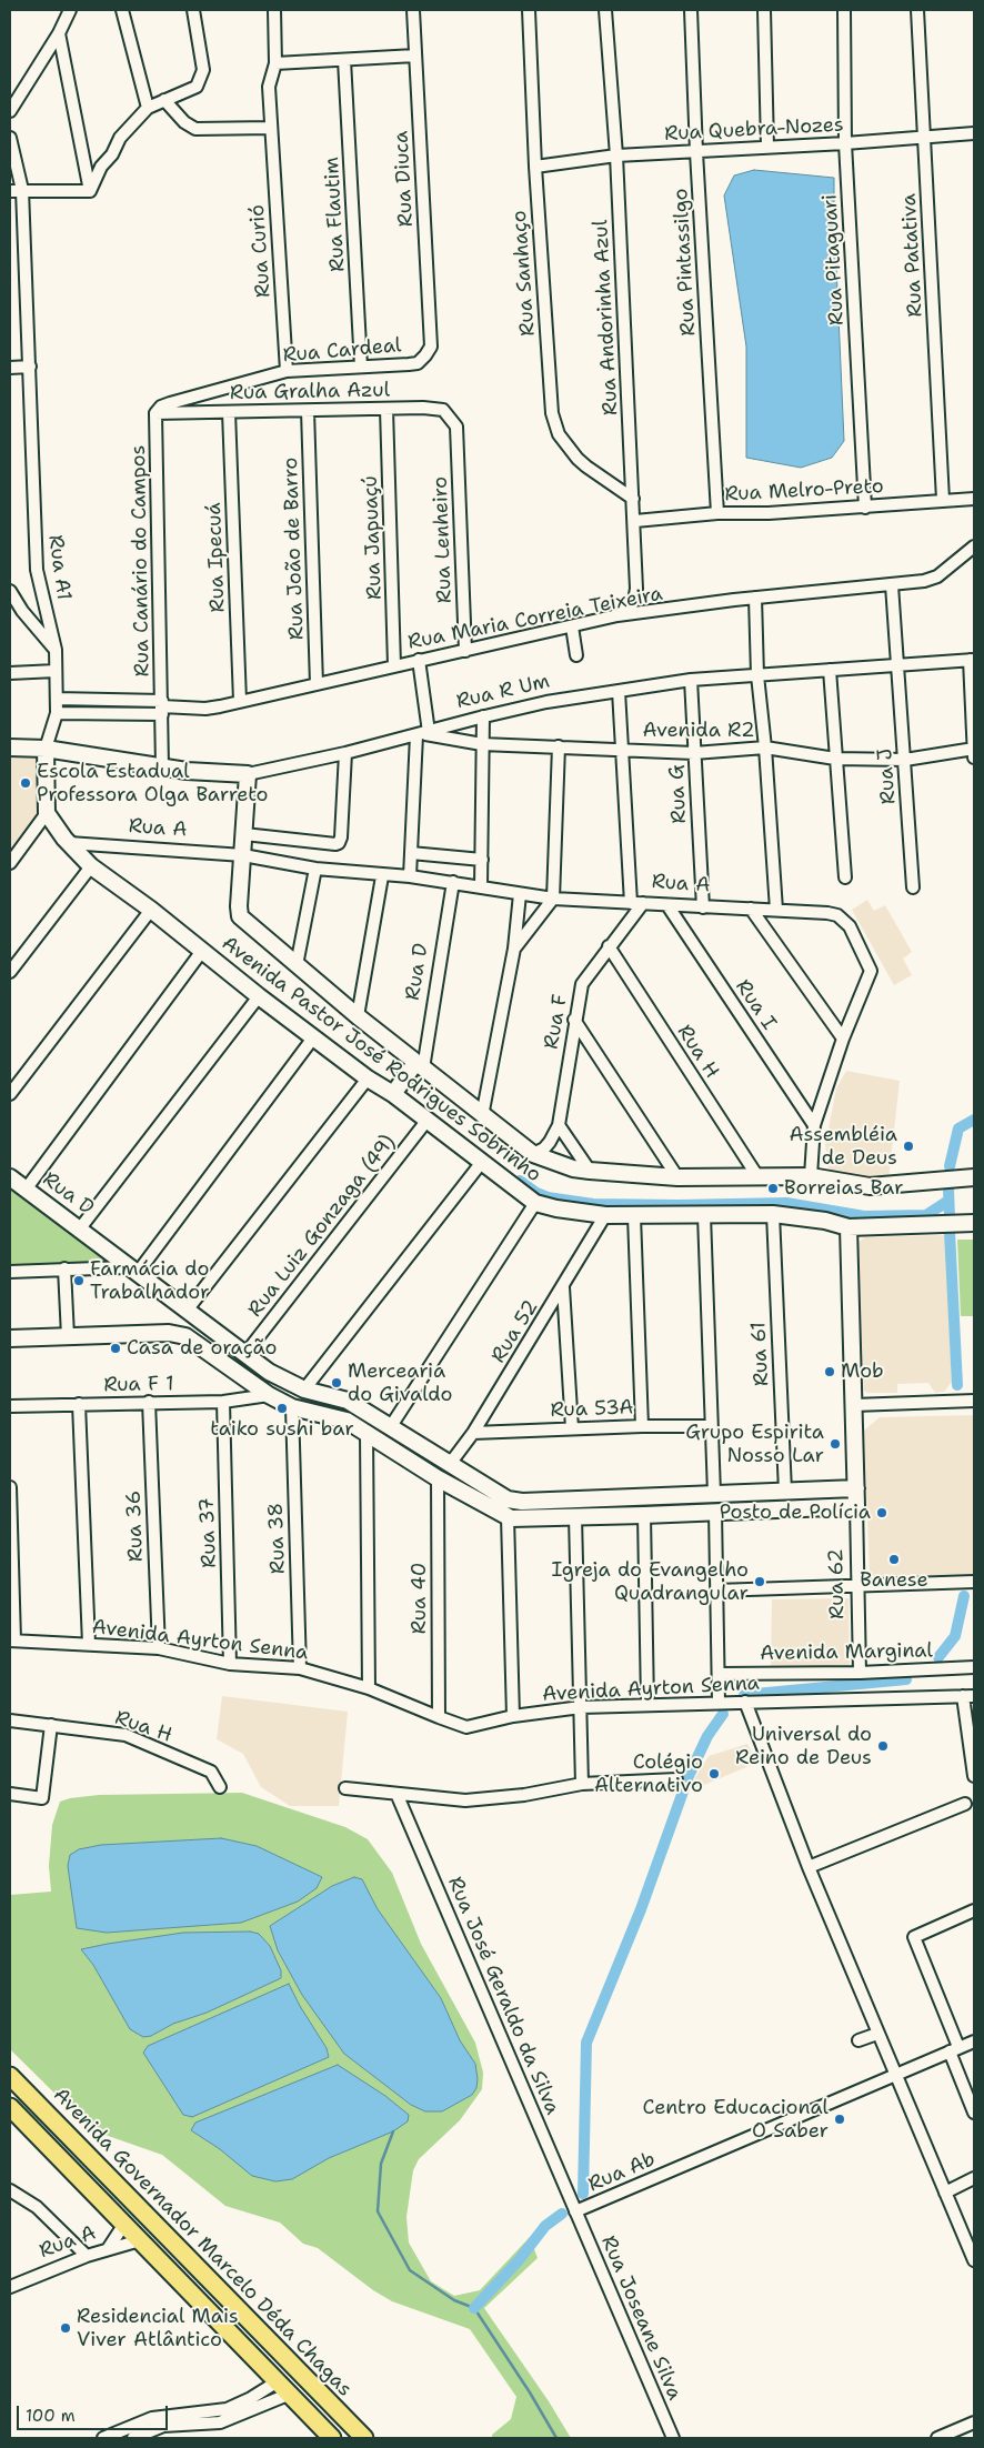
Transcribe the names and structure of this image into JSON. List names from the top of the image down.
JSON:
{
  "streets": {
    "main road": ["Avenida Governador Marcelo Déda Chagas"],
    "street": [
      "Rua Quebra-Nozes",
      "Rua Diuca",
      "Rua Flautim",
      "Rua Curió",
      "Rua Patativa",
      "Rua Pitaguari",
      "Rua Pintassilgo",
      "Rua Sanhaço",
      "Rua Andorinha Azul",
      "Rua Cardeal",
      "Rua Gralha Azul",
      "Rua Melro-Preto",
      "Rua Japuaçú",
      "Rua Lenheiro",
      "Rua João de Barro",
      "Rua Ipecuá",
      "Rua Canário do Campos",
      "Rua A1",
      "Rua Maria Correia Teixeira",
      "Rua R Um",
      "Avenida R2",
      "Rua J",
      "Rua G",
      "Rua A",
      "Rua D",
      "Rua I",
      "Rua F",
      "Rua H",
      "Avenida Pastor José Rodrigues Sobrinho",
      "Rua Luiz Gonzaga (49)",
      "Rua 52",
      "Rua 61",
      "Rua F 1",
      "Rua 53A",
      "Rua 36",
      "Rua 37",
      "Rua 38",
      "Rua 62",
      "Rua 40",
      "Avenida Ayrton Senna",
      "Avenida Marginal",
      "Rua José Geraldo da Silva",
      "Rua Ab",
      "Rua Joseane Silva"
    ]
  },
  "crossings": [
    ["Rua Quebra-Nozes", "Rua Patativa"],
    ["Rua Quebra-Nozes", "Rua Pitaguari"],
    ["Rua Quebra-Nozes", "Rua Pintassilgo"],
    ["Rua Quebra-Nozes", "Rua Sanhaço"],
    ["Rua Quebra-Nozes", "Rua Andorinha Azul"],
    ["Rua Diuca", "Rua Cardeal"],
    ["Rua Flautim", "Rua Cardeal"],
    ["Rua Curió", "Rua Cardeal"],
    ["Rua Patativa", "Rua Melro-Preto"],
    ["Rua Pitaguari", "Rua Melro-Preto"],
    ["Rua Pintassilgo", "Rua Melro-Preto"],
    ["Rua Sanhaço", "Rua Andorinha Azul"],
    ["Rua Andorinha Azul", "Rua Melro-Preto"],
    ["Rua Andorinha Azul", "Rua Maria Correia Teixeira"],
    ["Rua Cardeal", "Rua Gralha Azul"],
    ["Rua Cardeal", "Rua Canário do Campos"],
    ["Rua Gralha Azul", "Rua Japuaçú"],
    ["Rua Gralha Azul", "Rua Lenheiro"],
    ["Rua Gralha Azul", "Rua João de Barro"],
    ["Rua Gralha Azul", "Rua Ipecuá"],
    ["Rua Gralha Azul", "Rua Canário do Campos"],
    ["Rua Japuaçú", "Rua Maria Correia Teixeira"],
    ["Rua Lenheiro", "Rua Maria Correia Teixeira"],
    ["Rua João de Barro", "Rua Maria Correia Teixeira"],
    ["Rua Ipecuá", "Rua Maria Correia Teixeira"],
    ["Rua Canário do Campos", "Rua Maria Correia Teixeira"],
    ["Rua Canário do Campos", "Rua R Um"],
    ["Rua A1", "Rua Maria Correia Teixeira"],
    ["Rua A1", "Rua R Um"],
    ["Rua Maria Correia Teixeira", "Rua J"],
    ["Rua R Um", "Avenida R2"],
    ["Rua R Um", "Rua J"],
    ["Rua R Um", "Rua G"],
    ["Avenida R2", "Rua J"],
    ["Avenida R2", "Rua G"],
    ["Rua G", "Rua A"],
    ["Rua A", "Rua D"],
    ["Rua A", "Rua I"],
    ["Rua A", "Rua F"],
    ["Rua A", "Avenida Pastor José Rodrigues Sobrinho"],
    ["Rua D", "Avenida Pastor José Rodrigues Sobrinho"],
    ["Rua D", "Rua Luiz Gonzaga (49)"],
    ["Rua D", "Rua 52"],
    ["Rua D", "Rua 61"],
    ["Rua D", "Rua 62"],
    ["Rua F", "Rua H"],
    ["Rua F", "Avenida Pastor José Rodrigues Sobrinho"],
    ["Rua H", "Avenida Pastor José Rodrigues Sobrinho"],
    ["Avenida Pastor José Rodrigues Sobrinho", "Rua Luiz Gonzaga (49)"],
    ["Avenida Pastor José Rodrigues Sobrinho", "Rua 52"],
    ["Avenida Pastor José Rodrigues Sobrinho", "Rua 61"],
    ["Avenida Pastor José Rodrigues Sobrinho", "Rua 62"],
    ["Rua 52", "Rua 53A"],
    ["Rua F 1", "Rua 36"],
    ["Rua F 1", "Rua 37"],
    ["Rua 36", "Avenida Ayrton Senna"],
    ["Rua 37", "Avenida Ayrton Senna"],
    ["Rua 38", "Avenida Ayrton Senna"],
    ["Rua 62", "Avenida Marginal"],
    ["Rua 40", "Avenida Ayrton Senna"],
    ["Rua José Geraldo da Silva", "Rua Ab"],
    ["Rua José Geraldo da Silva", "Rua Joseane Silva"],
    ["Rua Ab", "Rua Joseane Silva"]
  ],
  "places": [
    "Escola Estadual Professora Olga Barreto",
    "Assembléia de Deus",
    "Borreias Bar",
    "Farmácia do Trabalhador",
    "Casa de oração",
    "Mob",
    "Mercearia do Givaldo",
    "taiko sushi bar",
    "Grupo Espirita Nosso Lar",
    "Posto de Polícia",
    "Banese",
    "Igreja do Evangelho Quadrangular",
    "Universal do Reino de Deus",
    "Colégio Alternativo",
    "Centro Educacional O Saber",
    "Residencial Mais Viver Atlântico"
  ],
  "scale_bar": "100 m"
}
